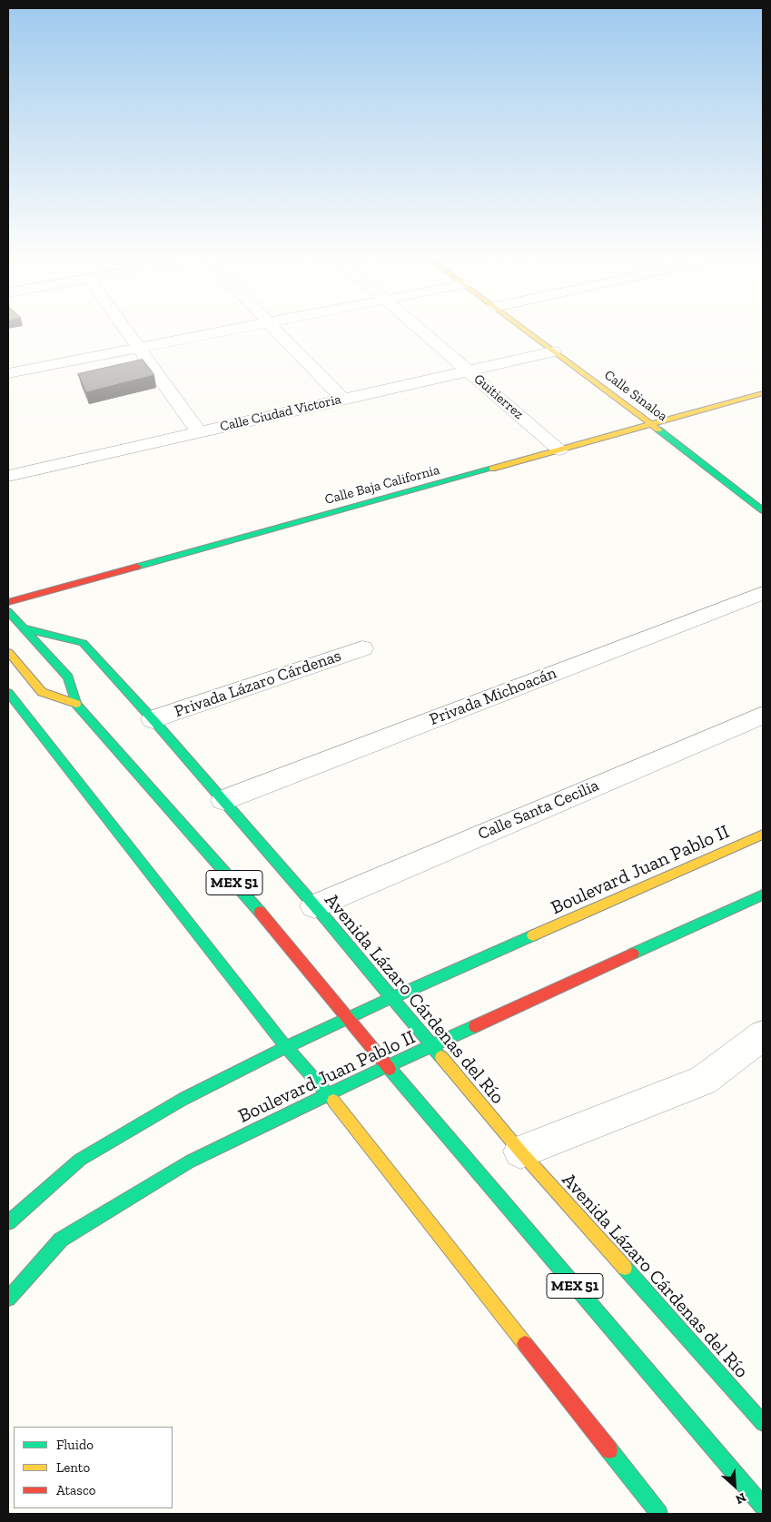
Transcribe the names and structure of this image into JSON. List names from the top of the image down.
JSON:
{
  "streets": {
    "street": [
      "Calle Sinaloa",
      "Guitierrez",
      "Calle Ciudad Victoria",
      "Calle Baja California",
      "Privada Lázaro Cárdenas",
      "Privada Michoacán",
      "Calle Santa Cecilia",
      "Boulevard Juan Pablo II",
      "MEX 51",
      "Avenida Lázaro Cárdenas del Río"
    ]
  },
  "crossings": [
    ["Calle Sinaloa", "Calle Ciudad Victoria"],
    ["Calle Sinaloa", "Calle Baja California"],
    ["Guitierrez", "Calle Ciudad Victoria"],
    ["Guitierrez", "Calle Baja California"],
    ["Privada Lázaro Cárdenas", "Avenida Lázaro Cárdenas del Río"],
    ["Privada Michoacán", "Avenida Lázaro Cárdenas del Río"],
    ["Calle Santa Cecilia", "Avenida Lázaro Cárdenas del Río"],
    ["Boulevard Juan Pablo II", "MEX 51"],
    ["Boulevard Juan Pablo II", "Avenida Lázaro Cárdenas del Río"],
    ["MEX 51", "Avenida Lázaro Cárdenas del Río"]
  ],
  "legend": ["Fluido", "Lento", "Atasco"],
  "north": "bottom right"
}
